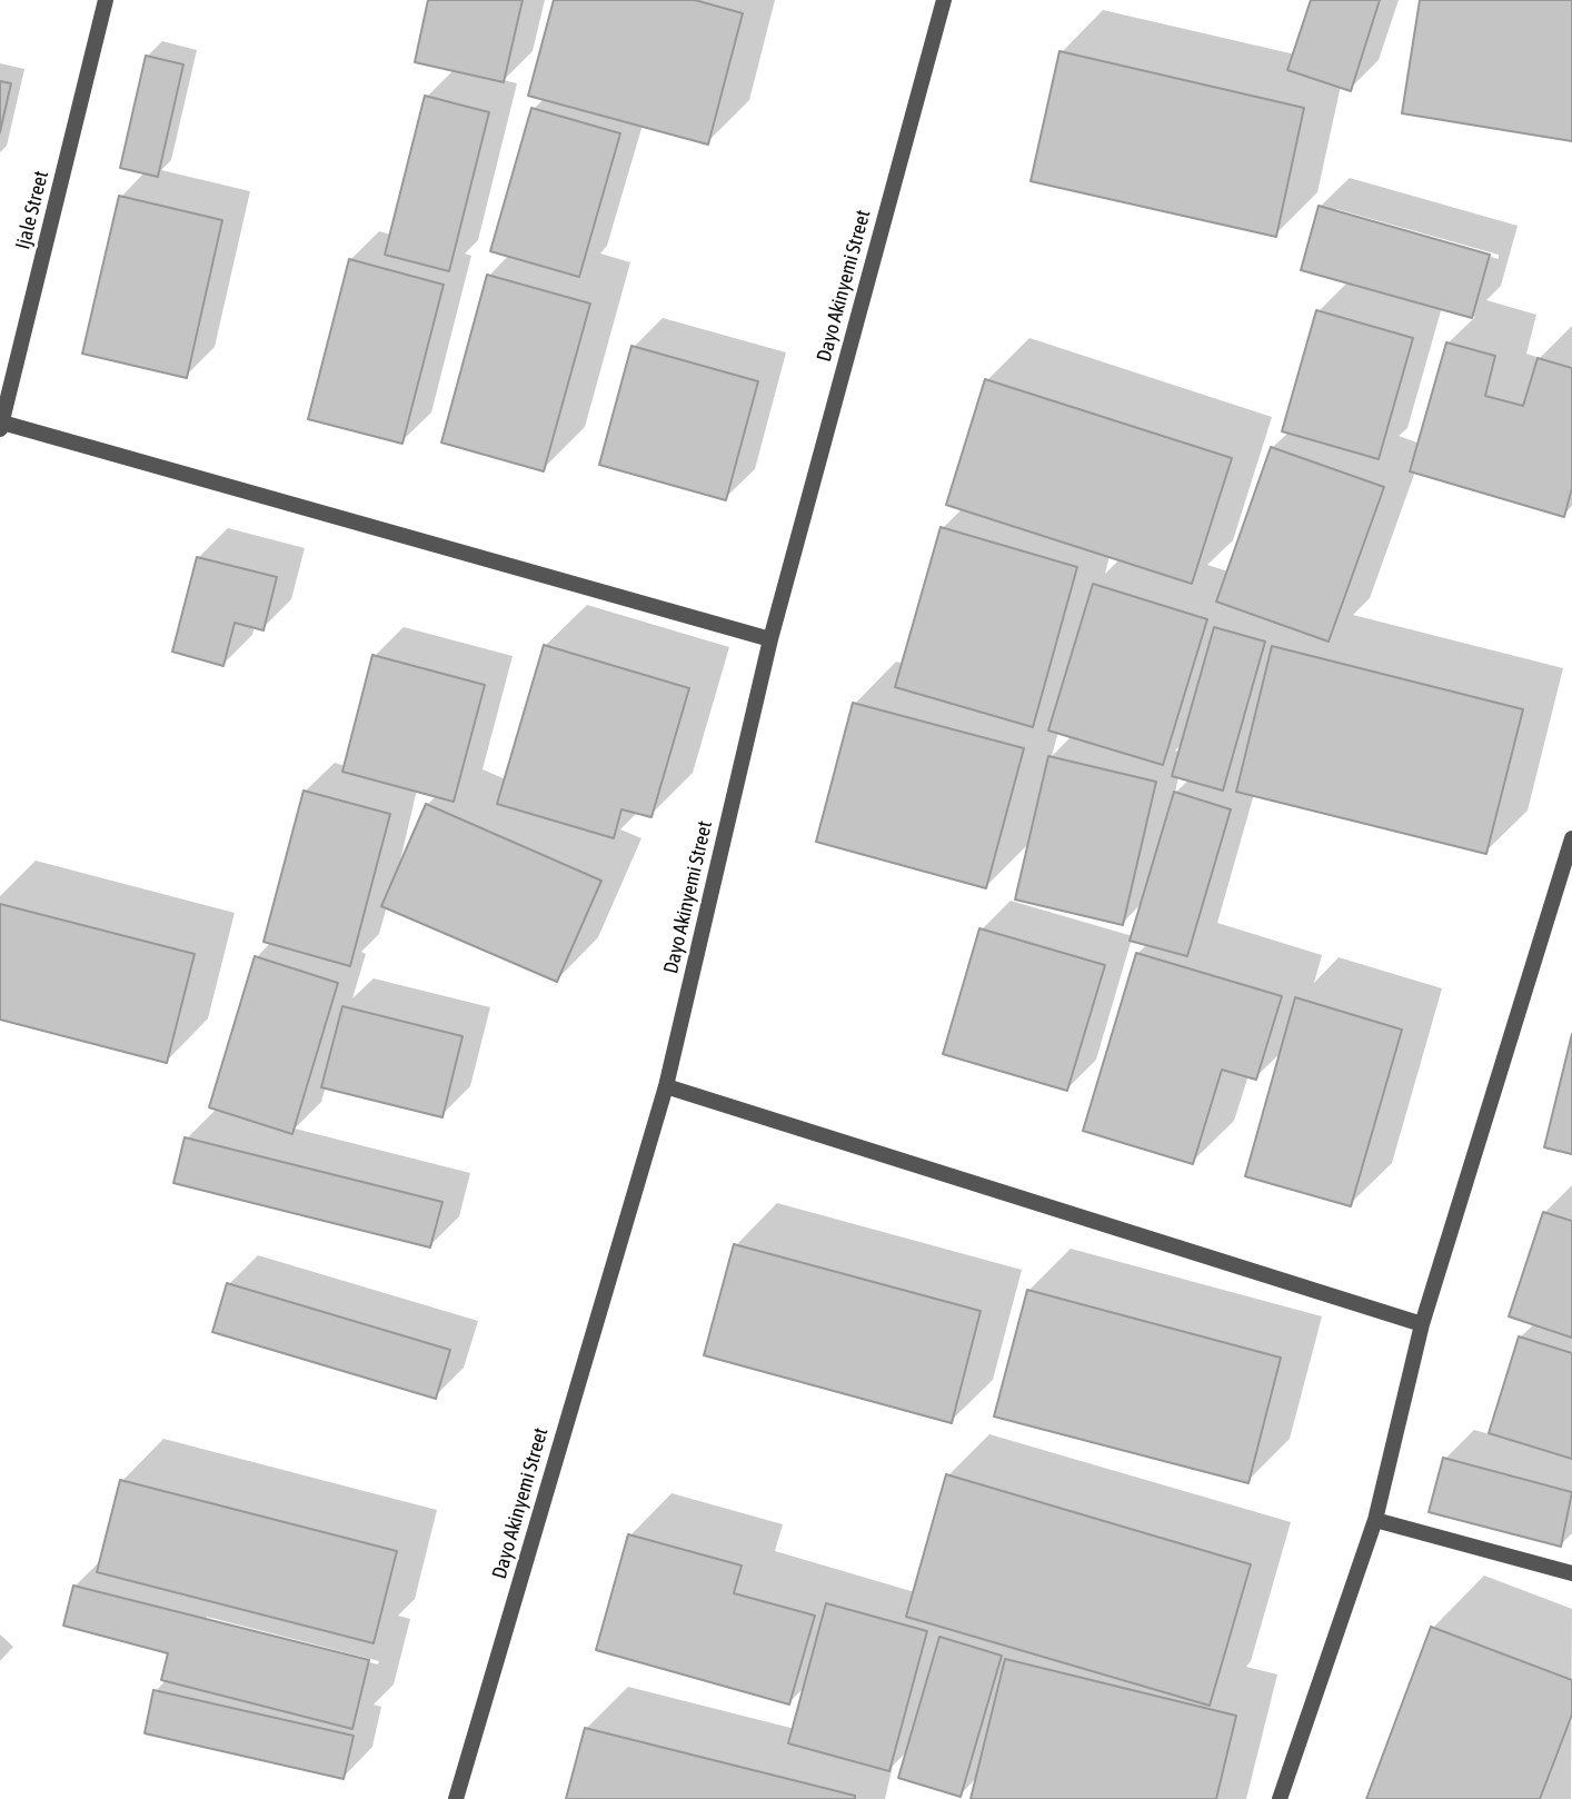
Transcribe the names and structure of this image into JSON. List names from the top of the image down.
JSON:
{
  "streets": {
    "street": ["Ijale Street", "Dayo Akinyemi Street"]
  }
}
